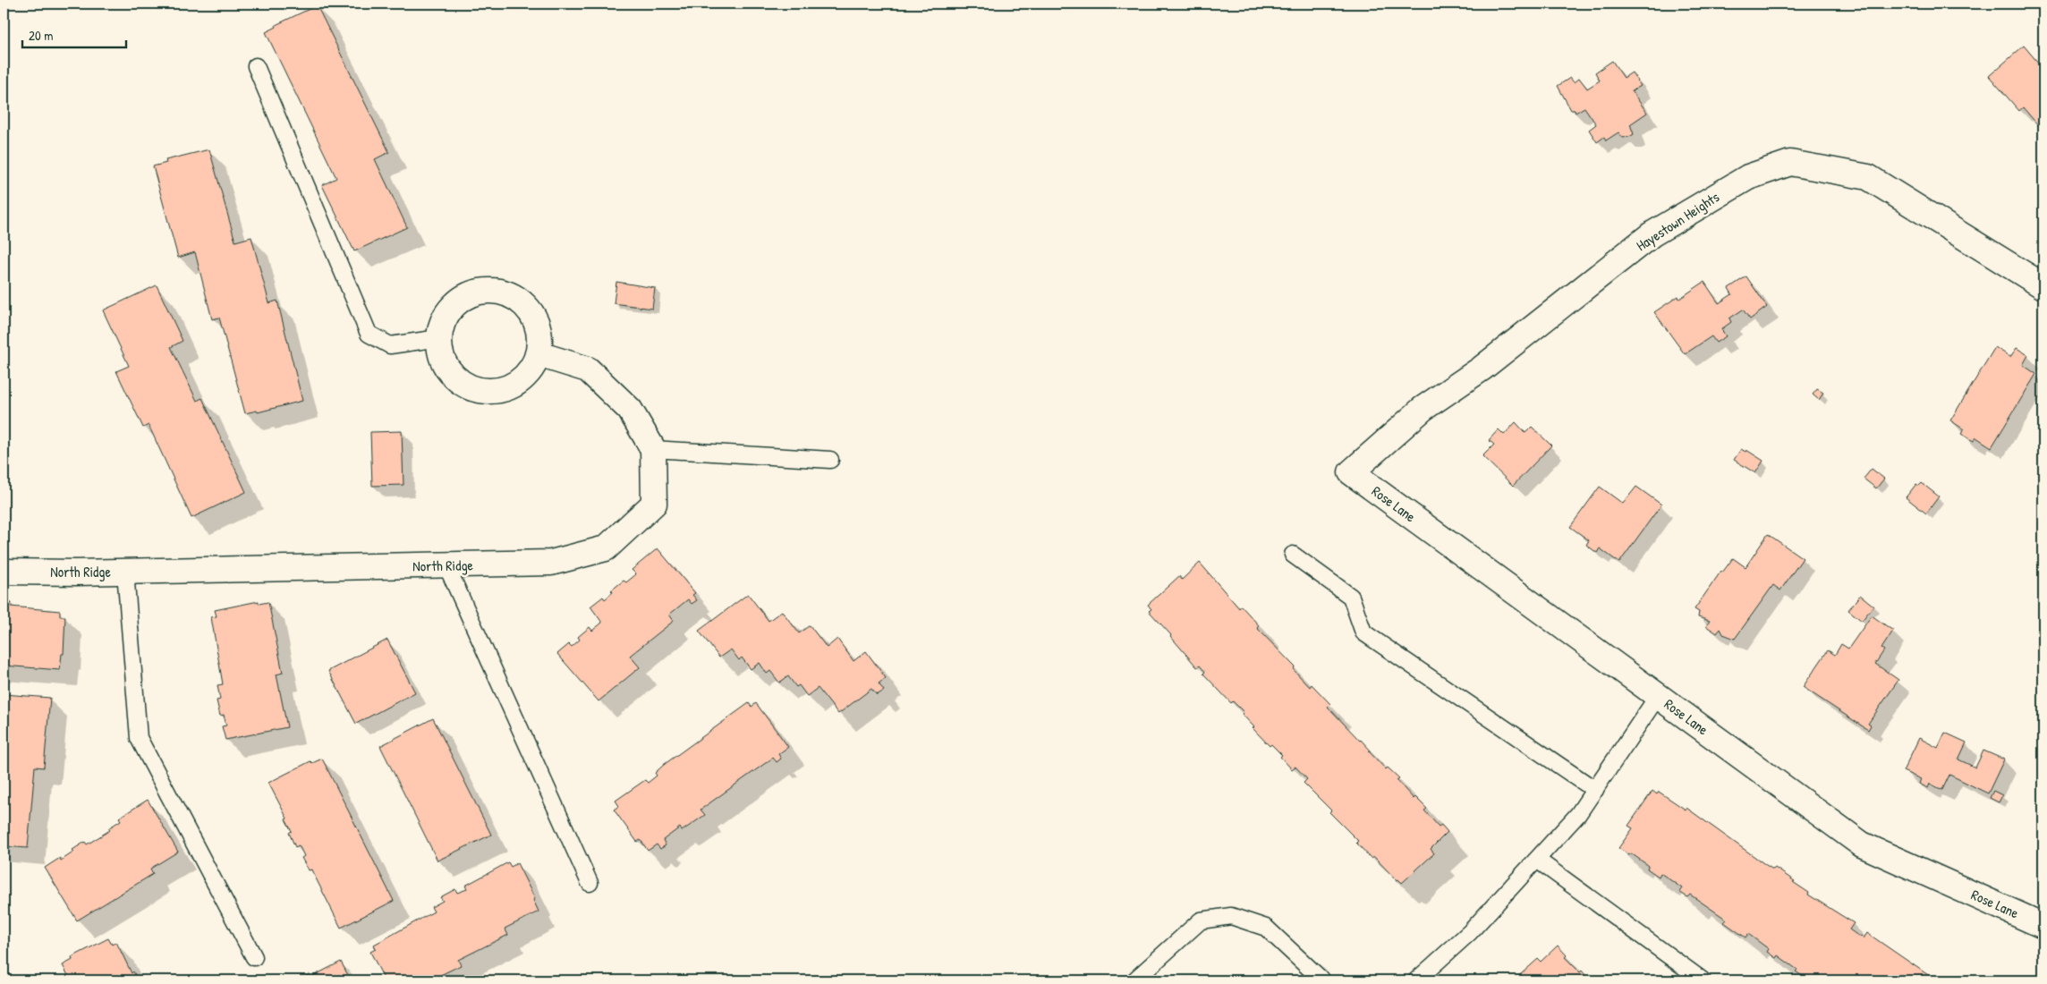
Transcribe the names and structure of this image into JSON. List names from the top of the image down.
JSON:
{
  "streets": {
    "street": ["Hayestown Heights", "Rose Lane", "North Ridge"]
  },
  "crossings": [
    ["Hayestown Heights", "Rose Lane"]
  ],
  "scale_bar": "20 m"
}
